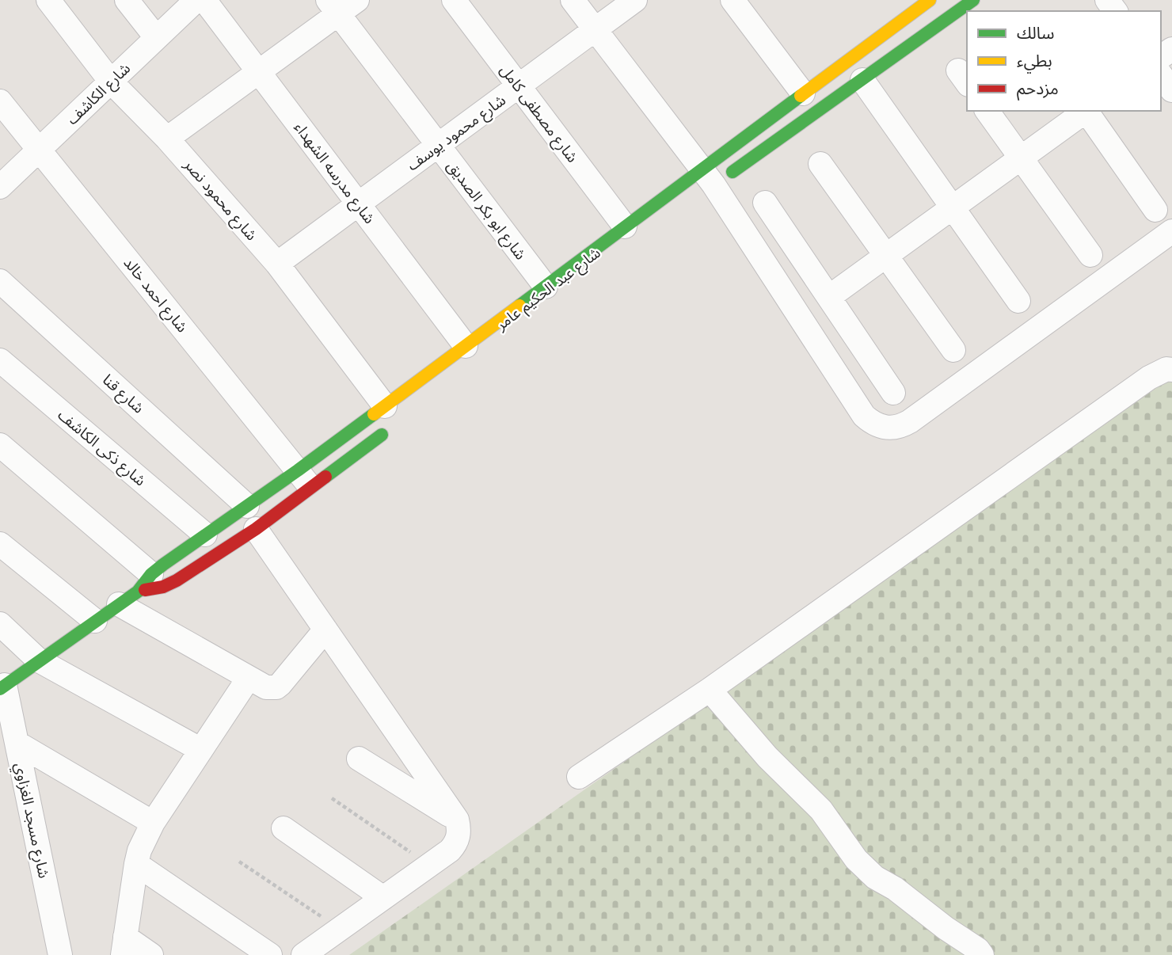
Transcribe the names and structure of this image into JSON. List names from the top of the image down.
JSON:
{
  "streets": {
    "street": [
      "شارع الكاشف",
      "شارع مصطفى كامل",
      "شارع محمود يوسف",
      "شارع مدرسه الشهداء",
      "شارع محمود نصر",
      "شارع ابو بكر الصديق",
      "شارع عبد الحكيم عامر",
      "شارع احمد خالد",
      "شارع قنا",
      "شارع ذكى الكاشف",
      "شارع مسجد الغزاوي"
    ]
  },
  "crossings": [
    ["شارع الكاشف", "شارع محمود نصر"],
    ["شارع الكاشف", "شارع احمد خالد"],
    ["شارع مصطفى كامل", "شارع محمود يوسف"],
    ["شارع مصطفى كامل", "شارع عبد الحكيم عامر"],
    ["شارع محمود يوسف", "شارع مدرسه الشهداء"],
    ["شارع محمود يوسف", "شارع محمود نصر"],
    ["شارع محمود يوسف", "شارع ابو بكر الصديق"],
    ["شارع مدرسه الشهداء", "شارع عبد الحكيم عامر"],
    ["شارع محمود نصر", "شارع عبد الحكيم عامر"],
    ["شارع ابو بكر الصديق", "شارع عبد الحكيم عامر"],
    ["شارع عبد الحكيم عامر", "شارع احمد خالد"],
    ["شارع عبد الحكيم عامر", "شارع قنا"],
    ["شارع عبد الحكيم عامر", "شارع ذكى الكاشف"],
    ["شارع عبد الحكيم عامر", "شارع مسجد الغزاوي"]
  ],
  "legend": ["سالك", "بطيء", "مزدحم"]
}
